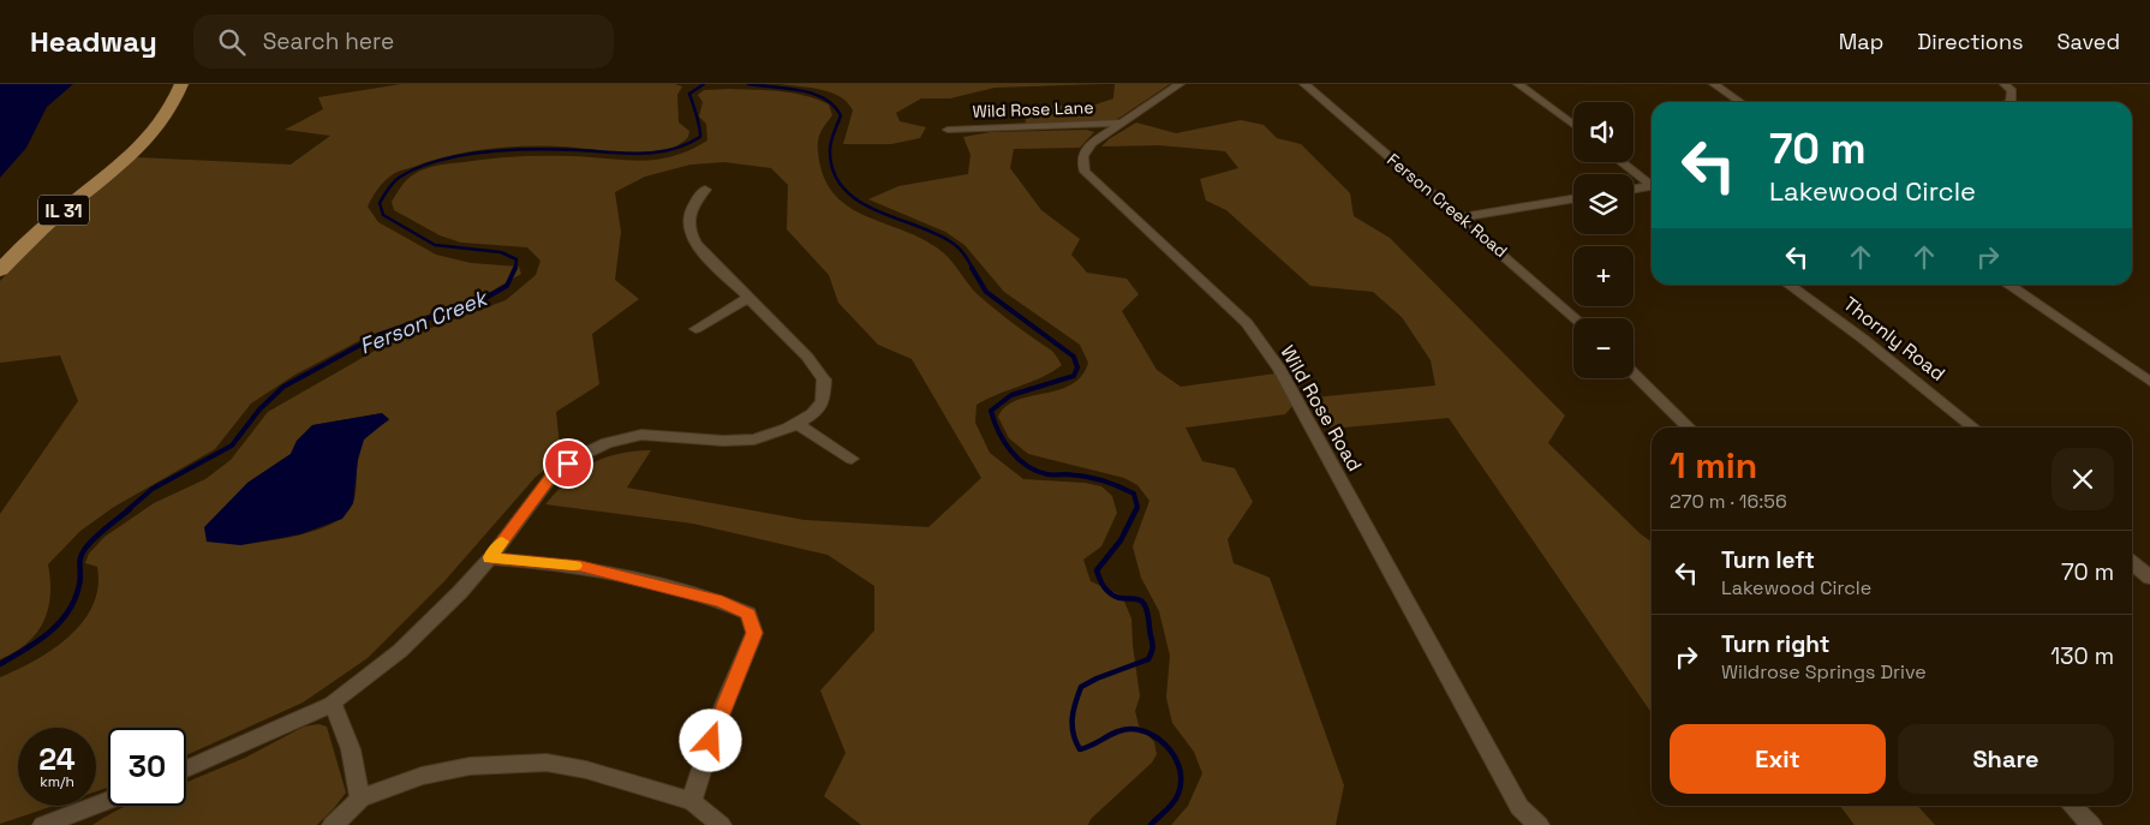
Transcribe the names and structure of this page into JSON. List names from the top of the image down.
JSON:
{
  "streets": {
    "main road": ["IL 31"],
    "street": [
      "Wild Rose Lane",
      "Ferson Creek Road",
      "Thornly Road",
      "Wild Rose Road"
    ]
  },
  "crossings": [
    ["Wild Rose Lane", "Wild Rose Road"]
  ],
  "water": ["Ferson Creek"],
  "page": {
    "header": "Headway",
    "search": "Search here",
    "nav": ["Map", "Directions", "Saved"],
    "map_buttons": ["+", "−"],
    "turn": ["70 m", "Lakewood Circle"],
    "heading": ["1 min", "270 m · 16:56"],
    "list": [
      {
        "name": "Turn left",
        "note": "Lakewood Circle",
        "value": "70 m"
      },
      {
        "name": "Turn right",
        "note": "Wildrose Springs Drive",
        "value": "130 m"
      }
    ],
    "buttons": ["Exit", "Share"],
    "speed": "24 km/h",
    "limit": "30"
  }
}
